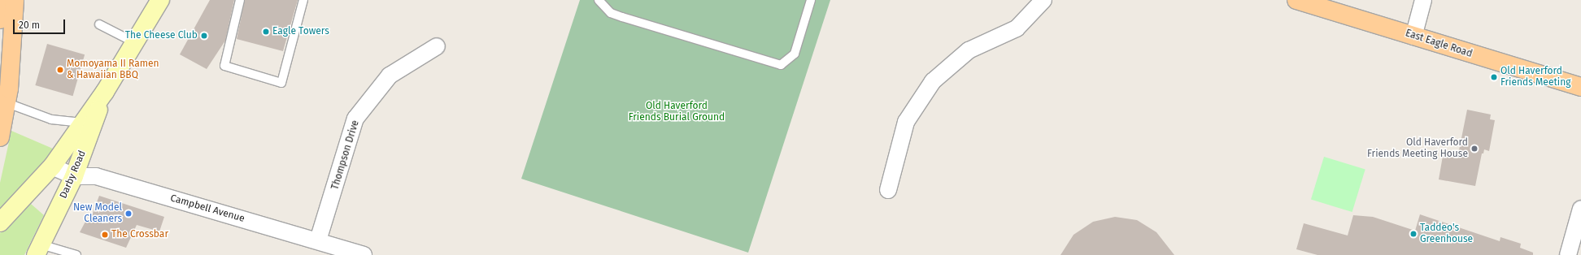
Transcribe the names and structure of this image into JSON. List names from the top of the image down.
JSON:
{
  "streets": {
    "main road": ["East Eagle Road"],
    "street": ["Thompson Drive", "Darby Road", "Campbell Avenue"]
  },
  "crossings": [
    ["Thompson Drive", "Campbell Avenue"],
    ["Darby Road", "Campbell Avenue"]
  ],
  "parks": ["Old Haverford Friends Burial Ground"],
  "places": [
    "Eagle Towers",
    "The Cheese Club",
    "Momoyama II Ramen & Hawaiian BBQ",
    "Old Haverford Friends Meeting",
    "Old Haverford Friends Meeting House",
    "New Model Cleaners",
    "Taddeo's Greenhouse",
    "The Crossbar"
  ],
  "scale_bar": "20 m"
}
